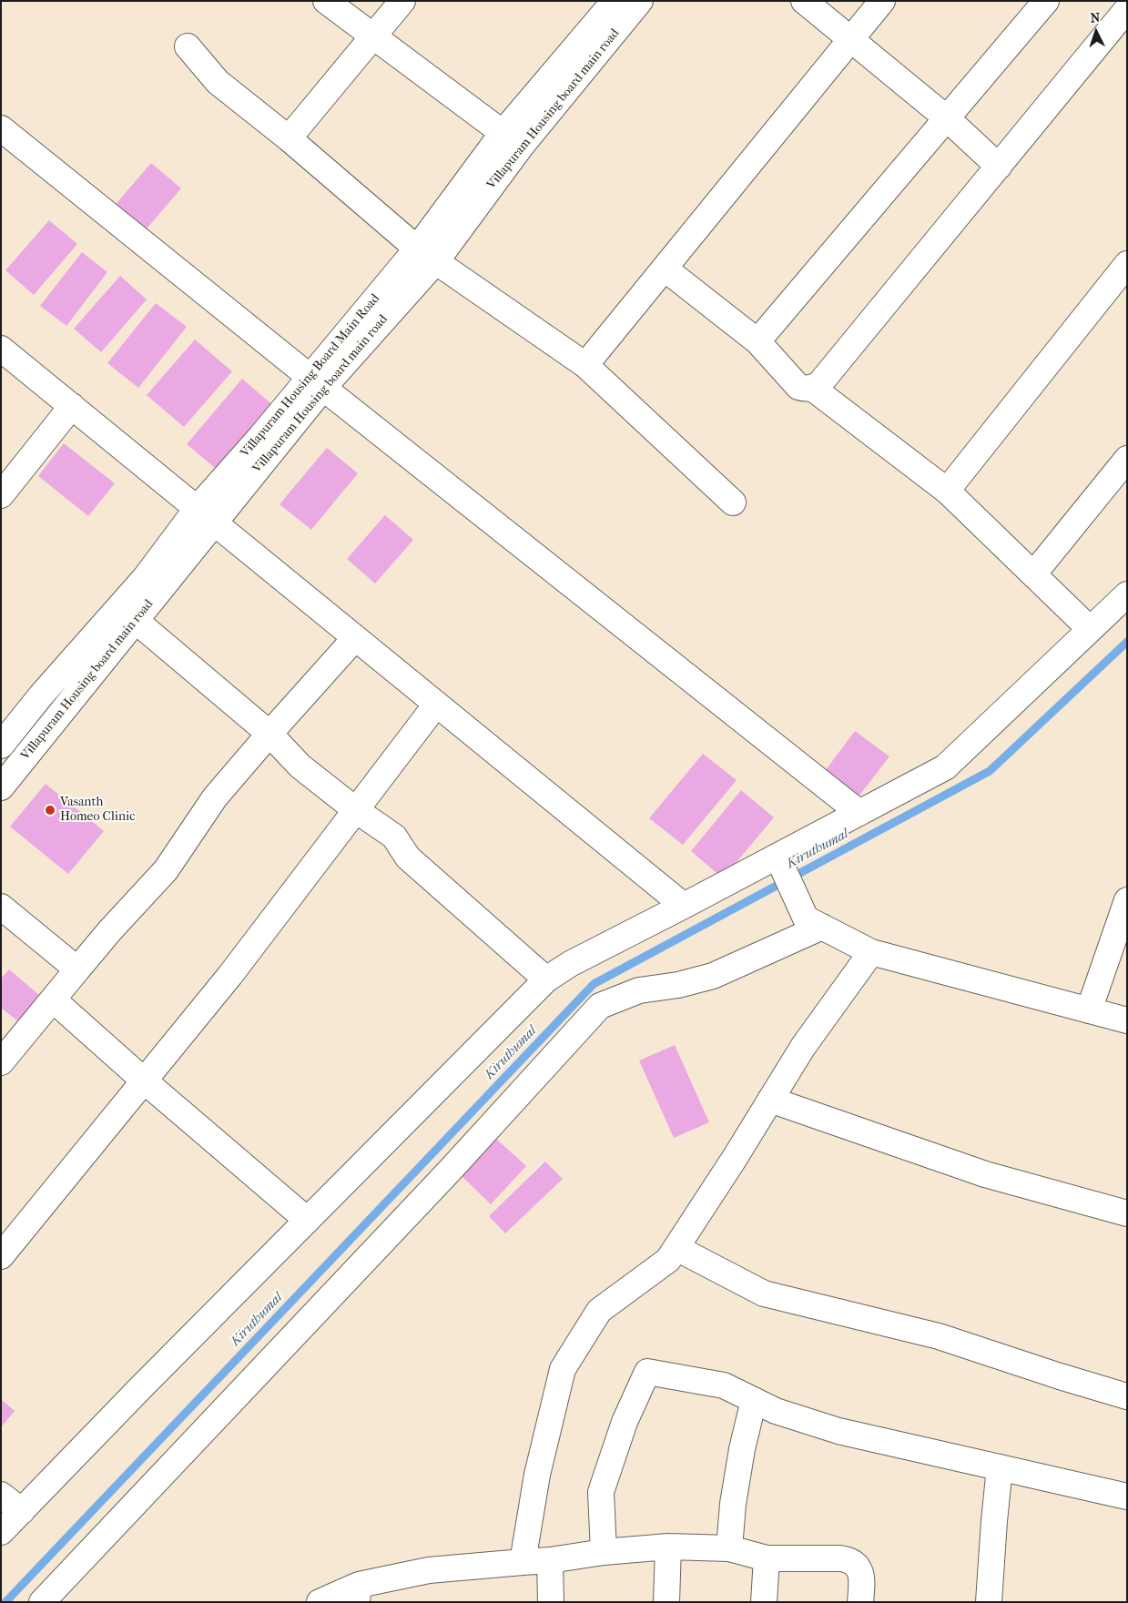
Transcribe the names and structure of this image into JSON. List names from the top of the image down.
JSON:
{
  "streets": {
    "street": ["Villapuram Housing board main road", "Villapuram Housing Board Main Road"]
  },
  "crossings": [
    ["Villapuram Housing board main road", "Villapuram Housing Board Main Road"]
  ],
  "water": ["Kiruthumal"],
  "places": ["Vasanth Homeo Clinic"],
  "north": "top"
}
